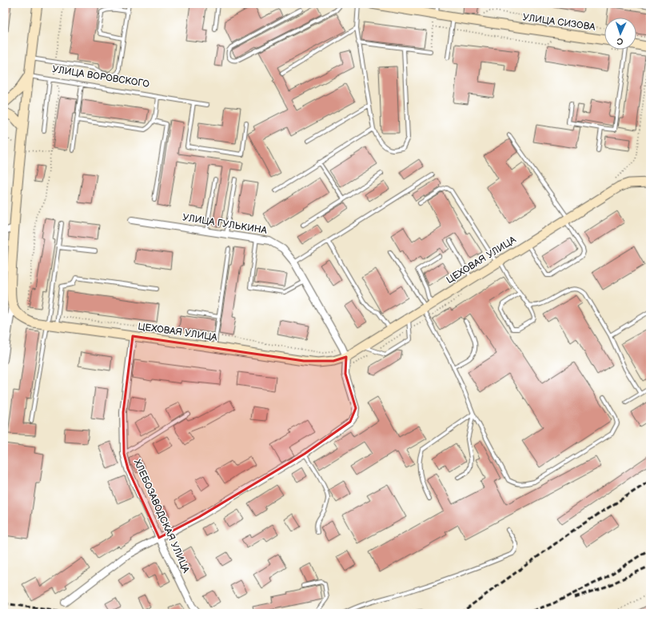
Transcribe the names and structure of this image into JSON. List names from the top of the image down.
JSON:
{
  "streets": {
    "main road": ["УЛИЦА СИЗОВА", "ЦЕХОВАЯ УЛИЦА"],
    "street": ["УЛИЦА ГУЛЬКИНА", "ХЛЕБОЗАВОДСКАЯ УЛИЦА"],
    "lane": ["УЛИЦА ВОРОВСКОГО"]
  },
  "crossings": [
    ["УЛИЦА ГУЛЬКИНА", "ЦЕХОВАЯ УЛИЦА"],
    ["ЦЕХОВАЯ УЛИЦА", "ХЛЕБОЗАВОДСКАЯ УЛИЦА"]
  ],
  "north": "bottom"
}
